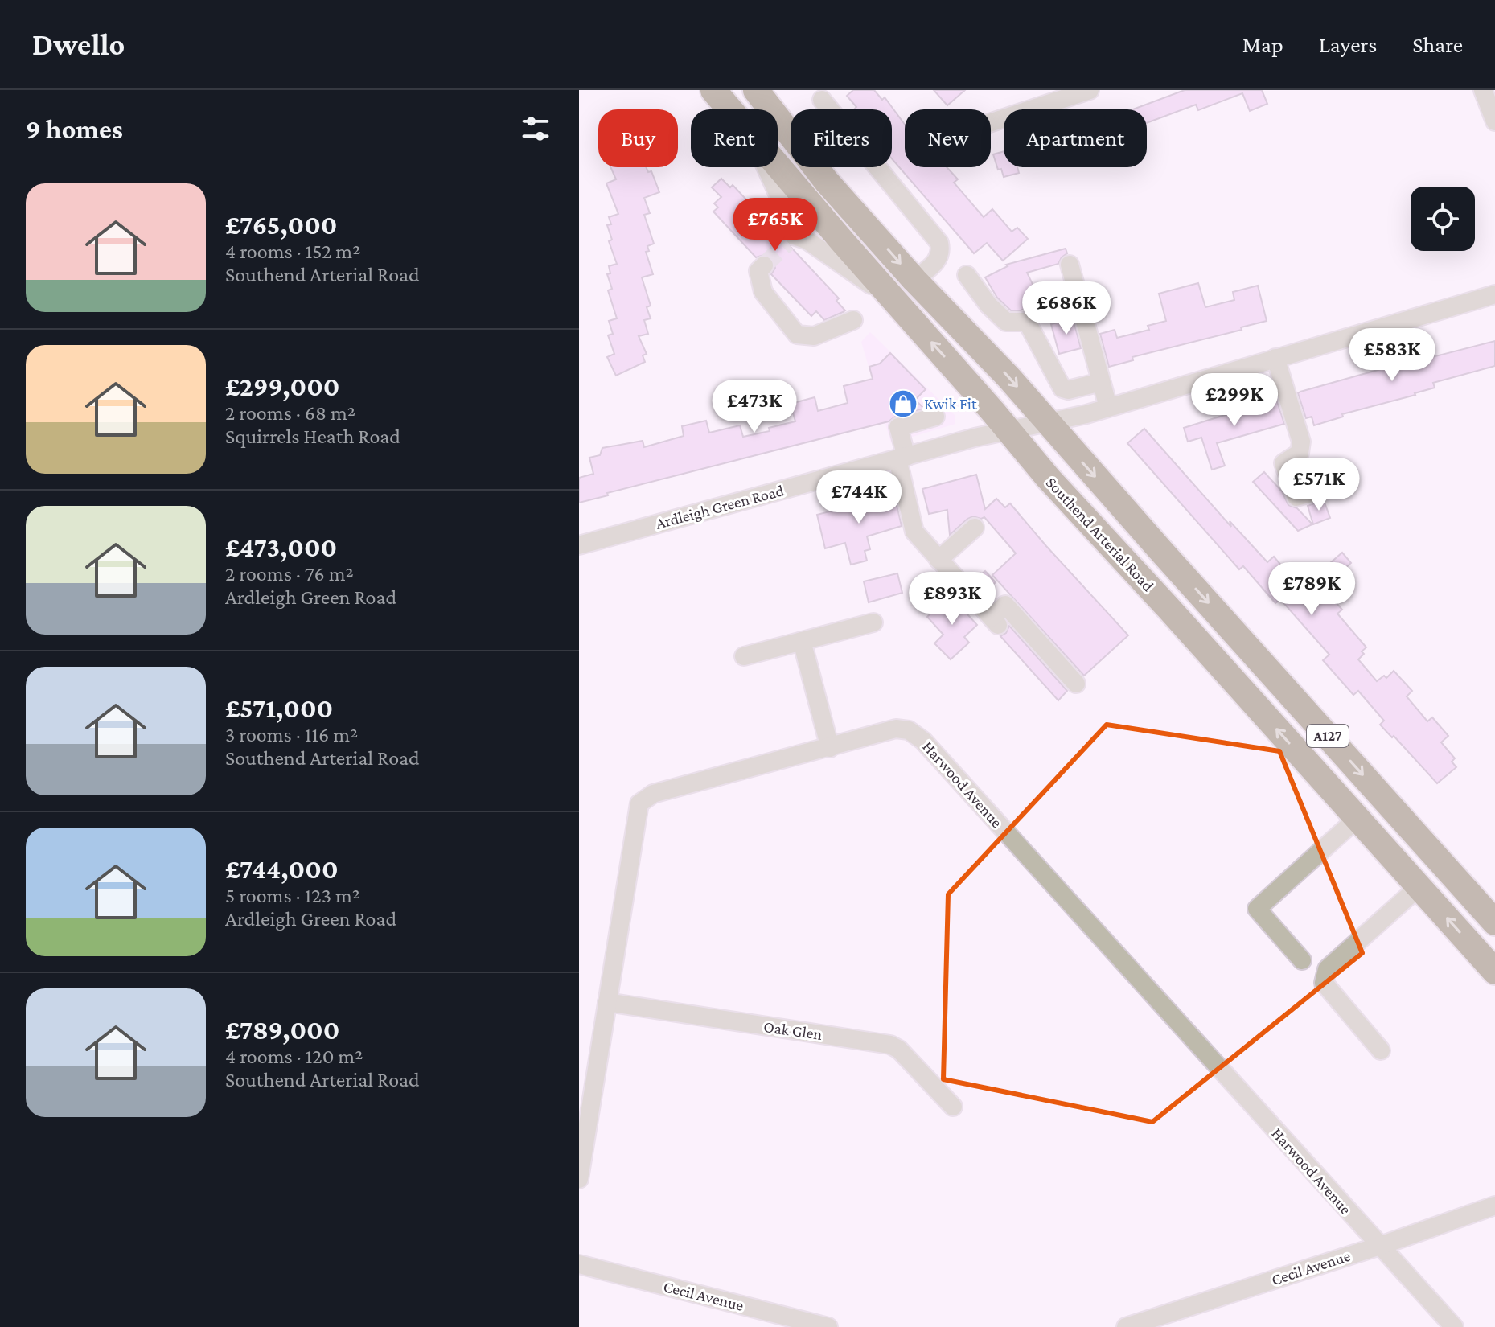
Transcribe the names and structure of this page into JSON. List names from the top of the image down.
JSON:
{
  "streets": {
    "highway": ["Southend Arterial Road", "A127"],
    "street": [
      "Ardleigh Green Road",
      "Harwood Avenue",
      "Oak Glen",
      "Cecil Avenue"
    ]
  },
  "crossings": [
    ["Ardleigh Green Road", "Southend Arterial Road"],
    ["Ardleigh Green Road", "A127"],
    ["Southend Arterial Road", "A127"],
    ["Harwood Avenue", "Oak Glen"],
    ["Harwood Avenue", "Cecil Avenue"]
  ],
  "places": {
    "shop": ["Kwik Fit"]
  },
  "page": {
    "header": "Dwello",
    "nav": ["Map", "Layers", "Share"],
    "heading": "9 homes",
    "chip": [
      "Buy",
      "Rent",
      "Filters",
      "New",
      "Apartment"
    ],
    "list": [
      {
        "name": "£765,000",
        "note": "4 rooms · 152 m² · Southend Arterial Road"
      },
      {
        "name": "£299,000",
        "note": "2 rooms · 68 m² · Squirrels Heath Road"
      },
      {
        "name": "£473,000",
        "note": "2 rooms · 76 m² · Ardleigh Green Road"
      },
      {
        "name": "£571,000",
        "note": "3 rooms · 116 m² · Southend Arterial Road"
      },
      {
        "name": "£744,000",
        "note": "5 rooms · 123 m² · Ardleigh Green Road"
      },
      {
        "name": "£789,000",
        "note": "4 rooms · 120 m² · Southend Arterial Road"
      }
    ],
    "price": [
      "£765K",
      "£686K",
      "£583K",
      "£299K",
      "£473K",
      "£571K",
      "£744K",
      "£789K",
      "£893K"
    ]
  }
}
